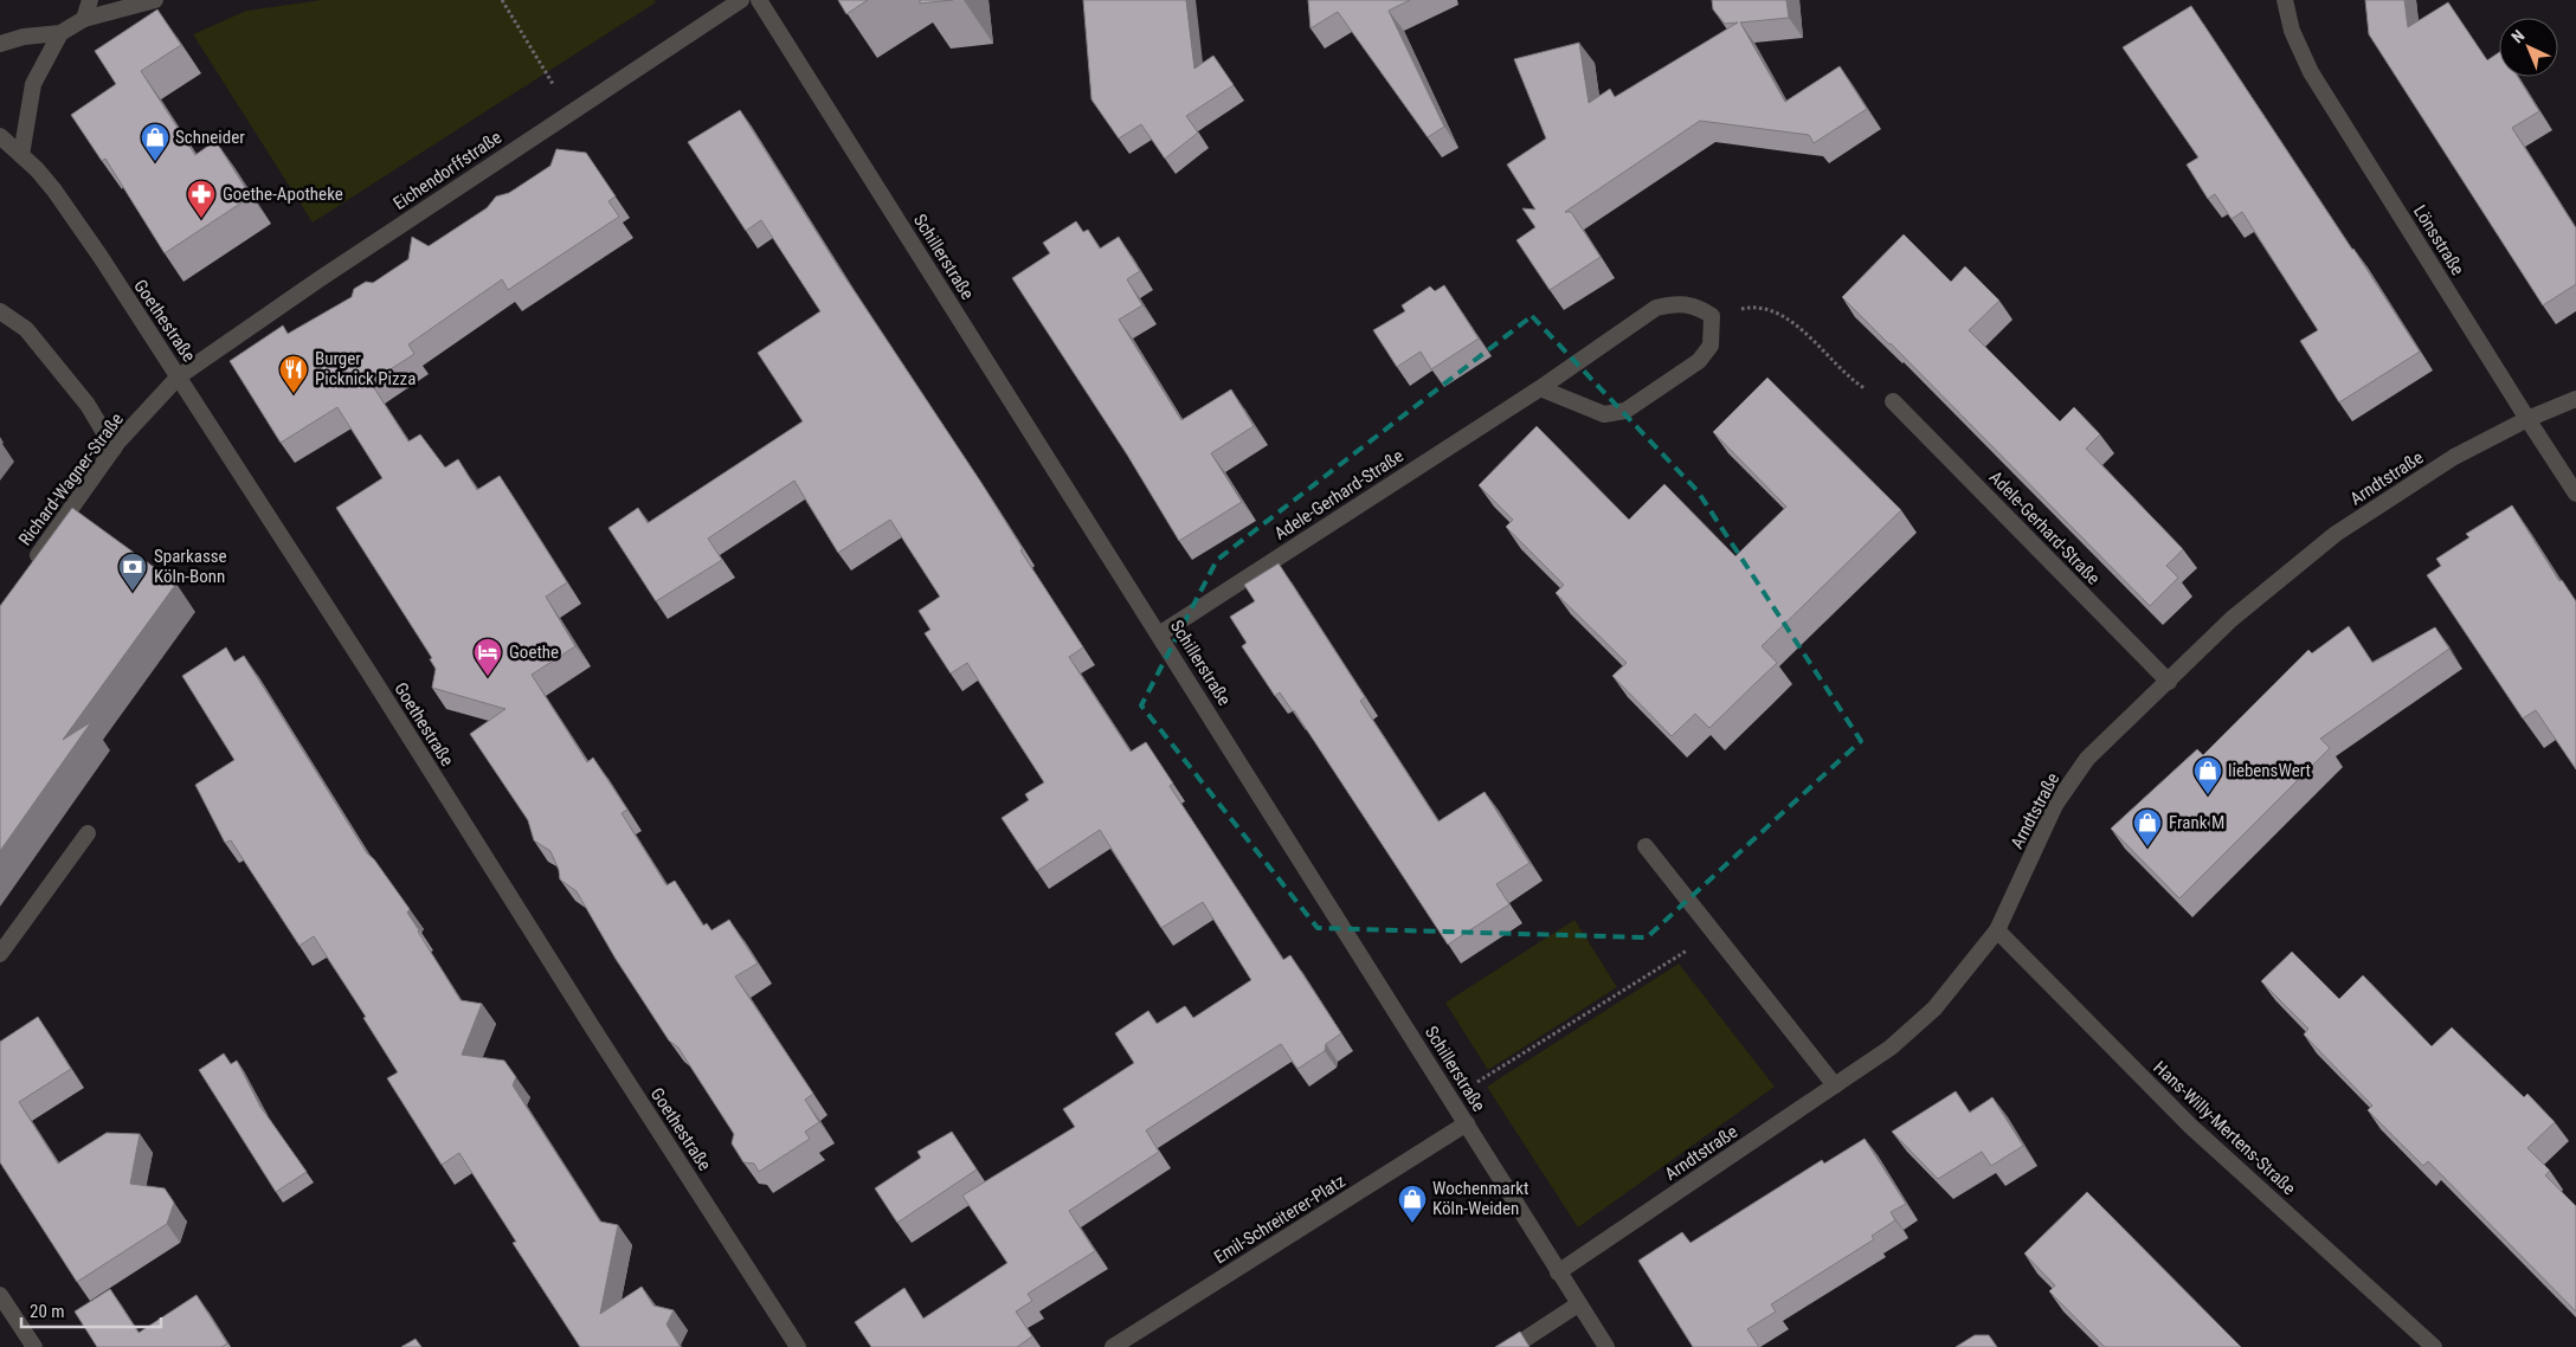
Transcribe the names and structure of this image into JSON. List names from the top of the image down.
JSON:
{
  "streets": {
    "street": [
      "Eichendorffstraße",
      "Lönsstraße",
      "Schillerstraße",
      "Goethestraße",
      "Arndtstraße",
      "Richard-Wagner-Straße",
      "Adele-Gerhard-Straße",
      "Hans-Willy-Mertens-Straße",
      "Emil-Schreiterer-Platz"
    ]
  },
  "crossings": [
    ["Eichendorffstraße", "Goethestraße"],
    ["Eichendorffstraße", "Richard-Wagner-Straße"],
    ["Lönsstraße", "Arndtstraße"],
    ["Schillerstraße", "Arndtstraße"],
    ["Schillerstraße", "Adele-Gerhard-Straße"],
    ["Schillerstraße", "Emil-Schreiterer-Platz"],
    ["Goethestraße", "Richard-Wagner-Straße"],
    ["Arndtstraße", "Adele-Gerhard-Straße"],
    ["Arndtstraße", "Hans-Willy-Mertens-Straße"]
  ],
  "places": {
    "shop": [
      "Schneider",
      "liebensWert",
      "Frank M",
      "Wochenmarkt Köln-Weiden"
    ],
    "pharmacy": ["Goethe-Apotheke"],
    "restaurant": ["Burger Picknick Pizza"],
    "bank": ["Sparkasse Köln-Bonn"],
    "hotel": ["Goethe"]
  },
  "scale_bar": "20 m",
  "north": "top left"
}
